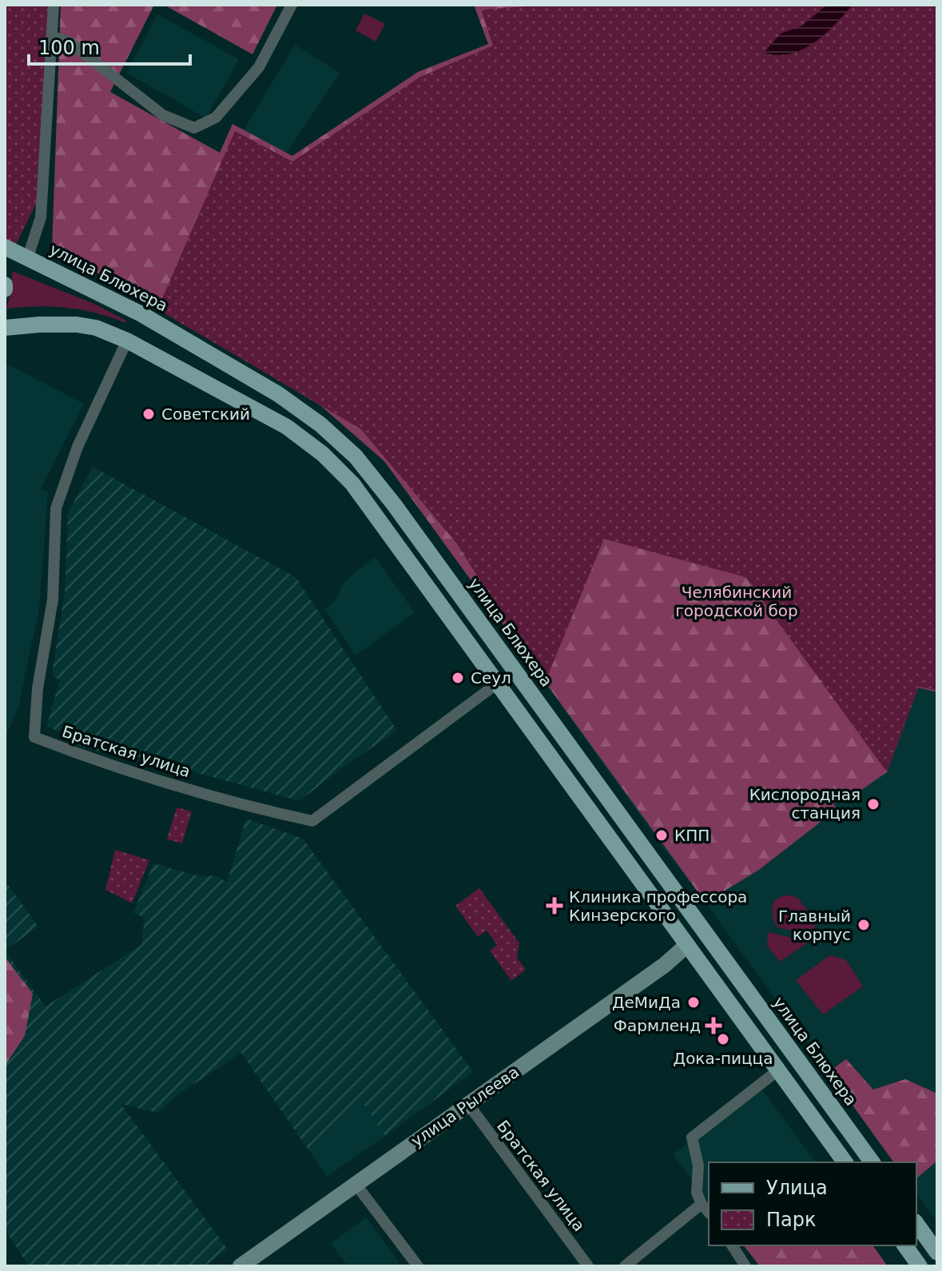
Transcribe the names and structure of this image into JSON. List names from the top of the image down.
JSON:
{
  "streets": {
    "main road": ["улица Блюхера"],
    "street": ["Братская улица", "улица Рылеева"]
  },
  "crossings": [
    ["Братская улица", "улица Рылеева"]
  ],
  "parks": ["Челябинский городской бор"],
  "places": {
    "other": [
      "Советский",
      "Сеул",
      "Кислородная станция",
      "КПП",
      "Главный корпус",
      "ДеМиДа",
      "Дока-пицца"
    ],
    "health": ["Клиника профессора Кинзерского", "Фармленд"]
  },
  "legend": ["Улица", "Парк"],
  "scale_bar": "100 m"
}
